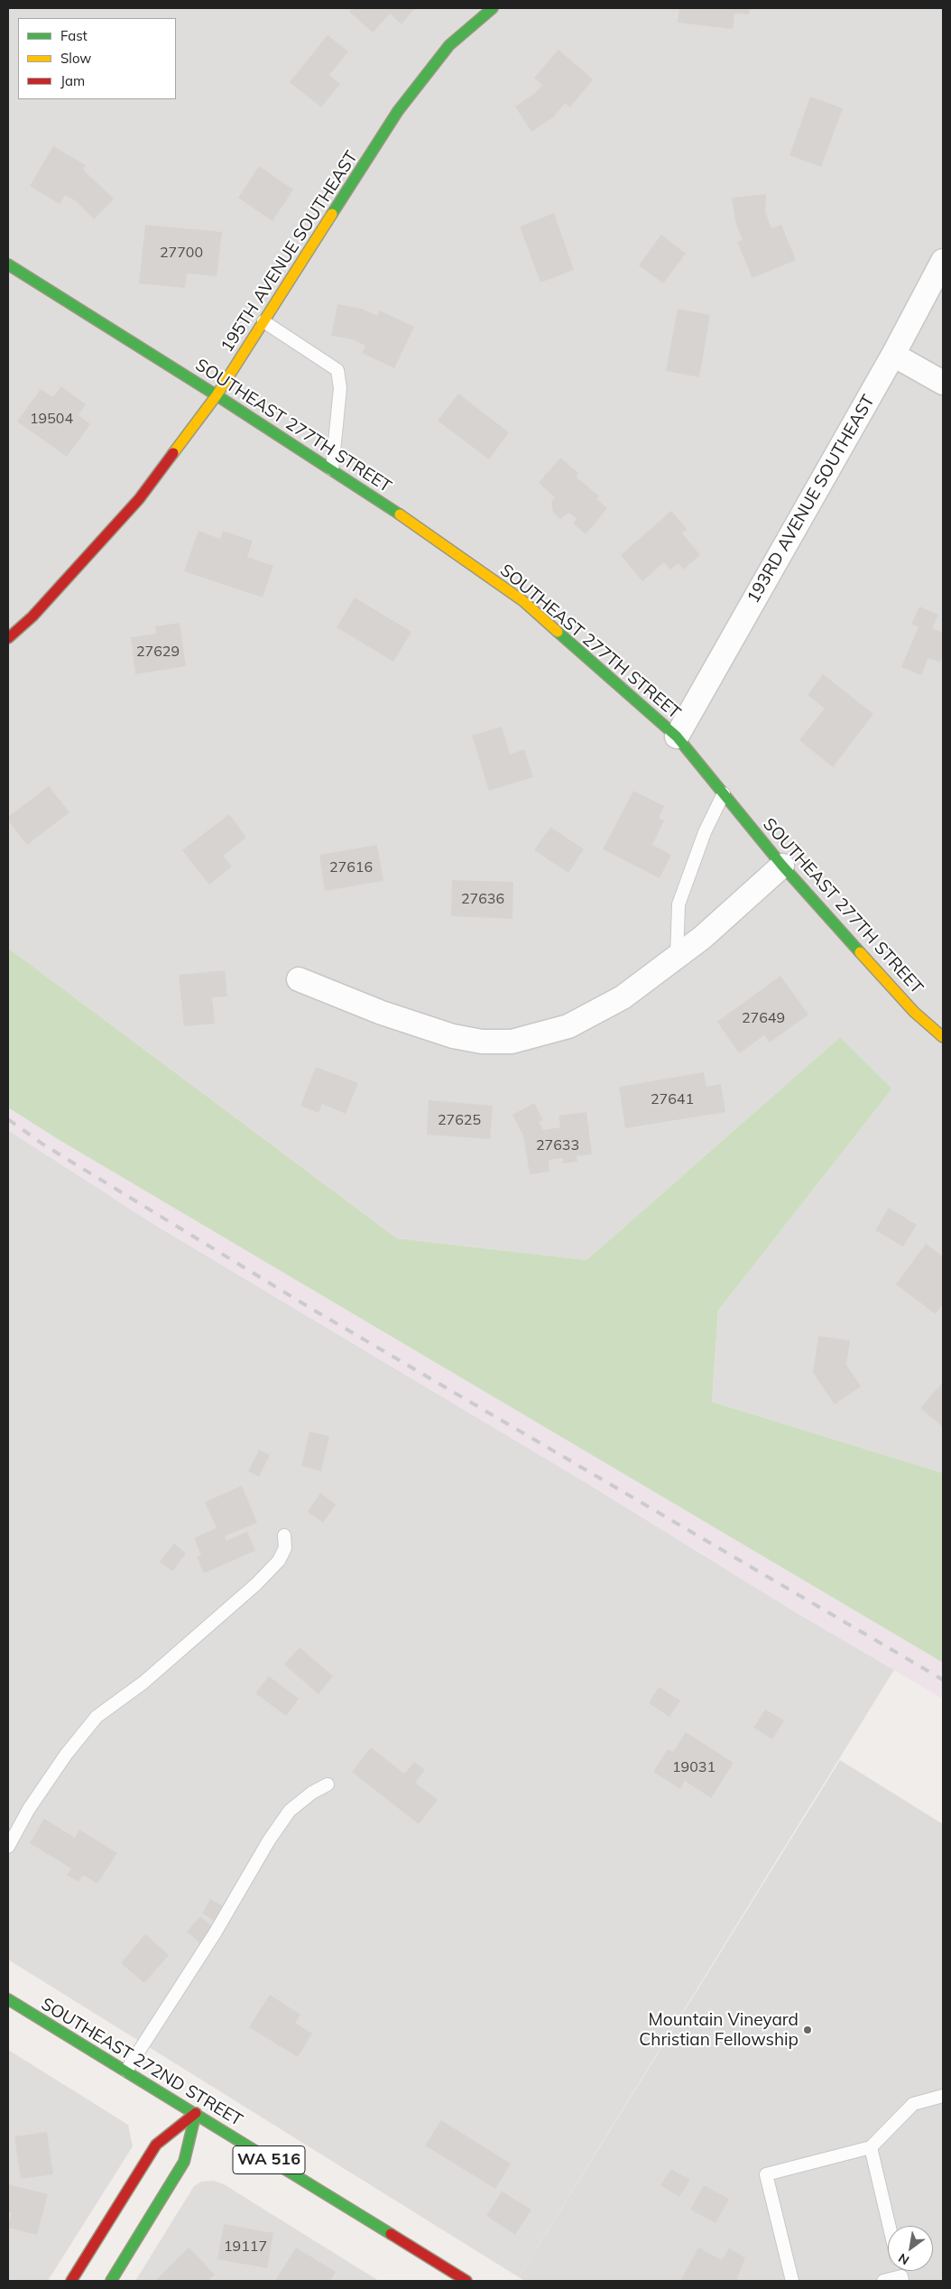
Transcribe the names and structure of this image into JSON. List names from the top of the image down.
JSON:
{
  "streets": {
    "street": [
      "195TH AVENUE SOUTHEAST",
      "SOUTHEAST 277TH STREET",
      "193RD AVENUE SOUTHEAST",
      "SOUTHEAST 272ND STREET",
      "WA 516"
    ]
  },
  "crossings": [
    ["195TH AVENUE SOUTHEAST", "SOUTHEAST 277TH STREET"],
    ["SOUTHEAST 277TH STREET", "193RD AVENUE SOUTHEAST"]
  ],
  "places": ["Mountain Vineyard Christian Fellowship"],
  "house_numbers": [
    "27700",
    "19504",
    "27629",
    "27616",
    "27636",
    "27649",
    "27641",
    "27625",
    "27633",
    "19031",
    "19117"
  ],
  "legend": ["Fast", "Slow", "Jam"],
  "north": "bottom left"
}
